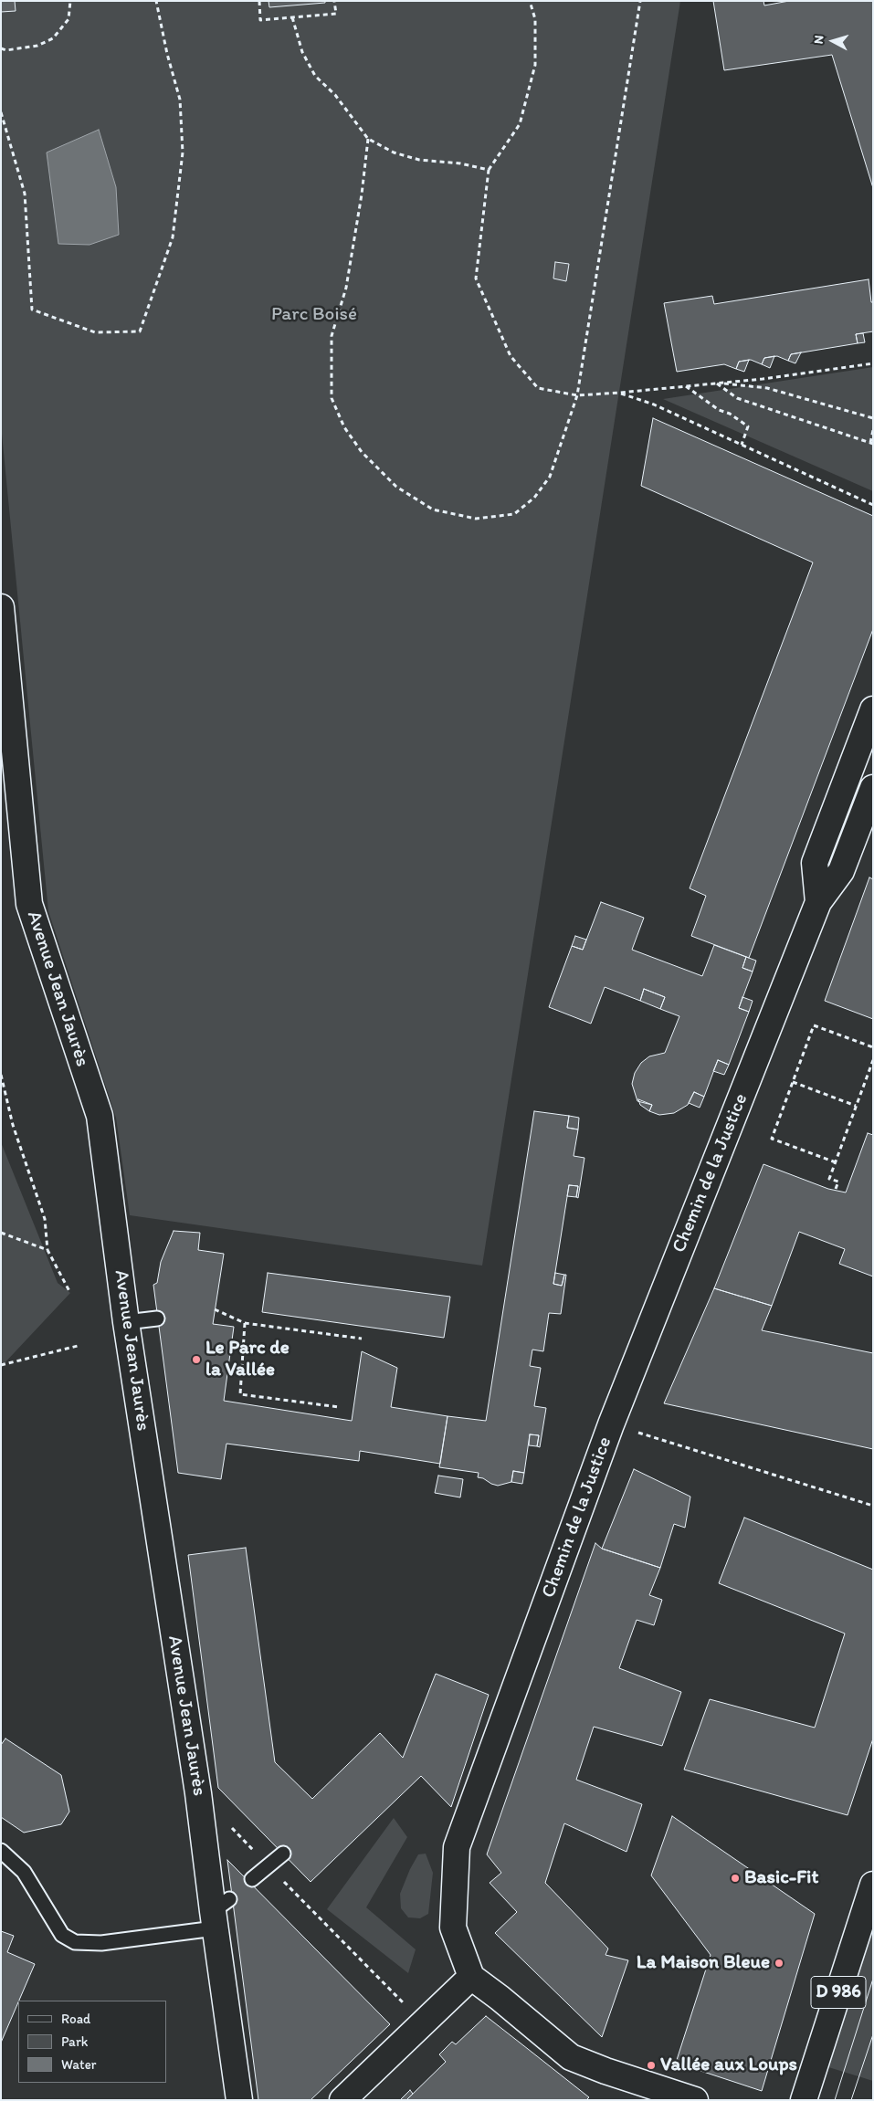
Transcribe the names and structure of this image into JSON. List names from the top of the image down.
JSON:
{
  "streets": {
    "street": ["Avenue Jean Jaurès", "Chemin de la Justice", "D 986"]
  },
  "parks": ["Parc Boisé"],
  "places": [
    "Le Parc de la Vallée",
    "Basic-Fit",
    "La Maison Bleue",
    "Vallée aux Loups"
  ],
  "legend": ["Road", "Park", "Water"],
  "north": "left"
}
